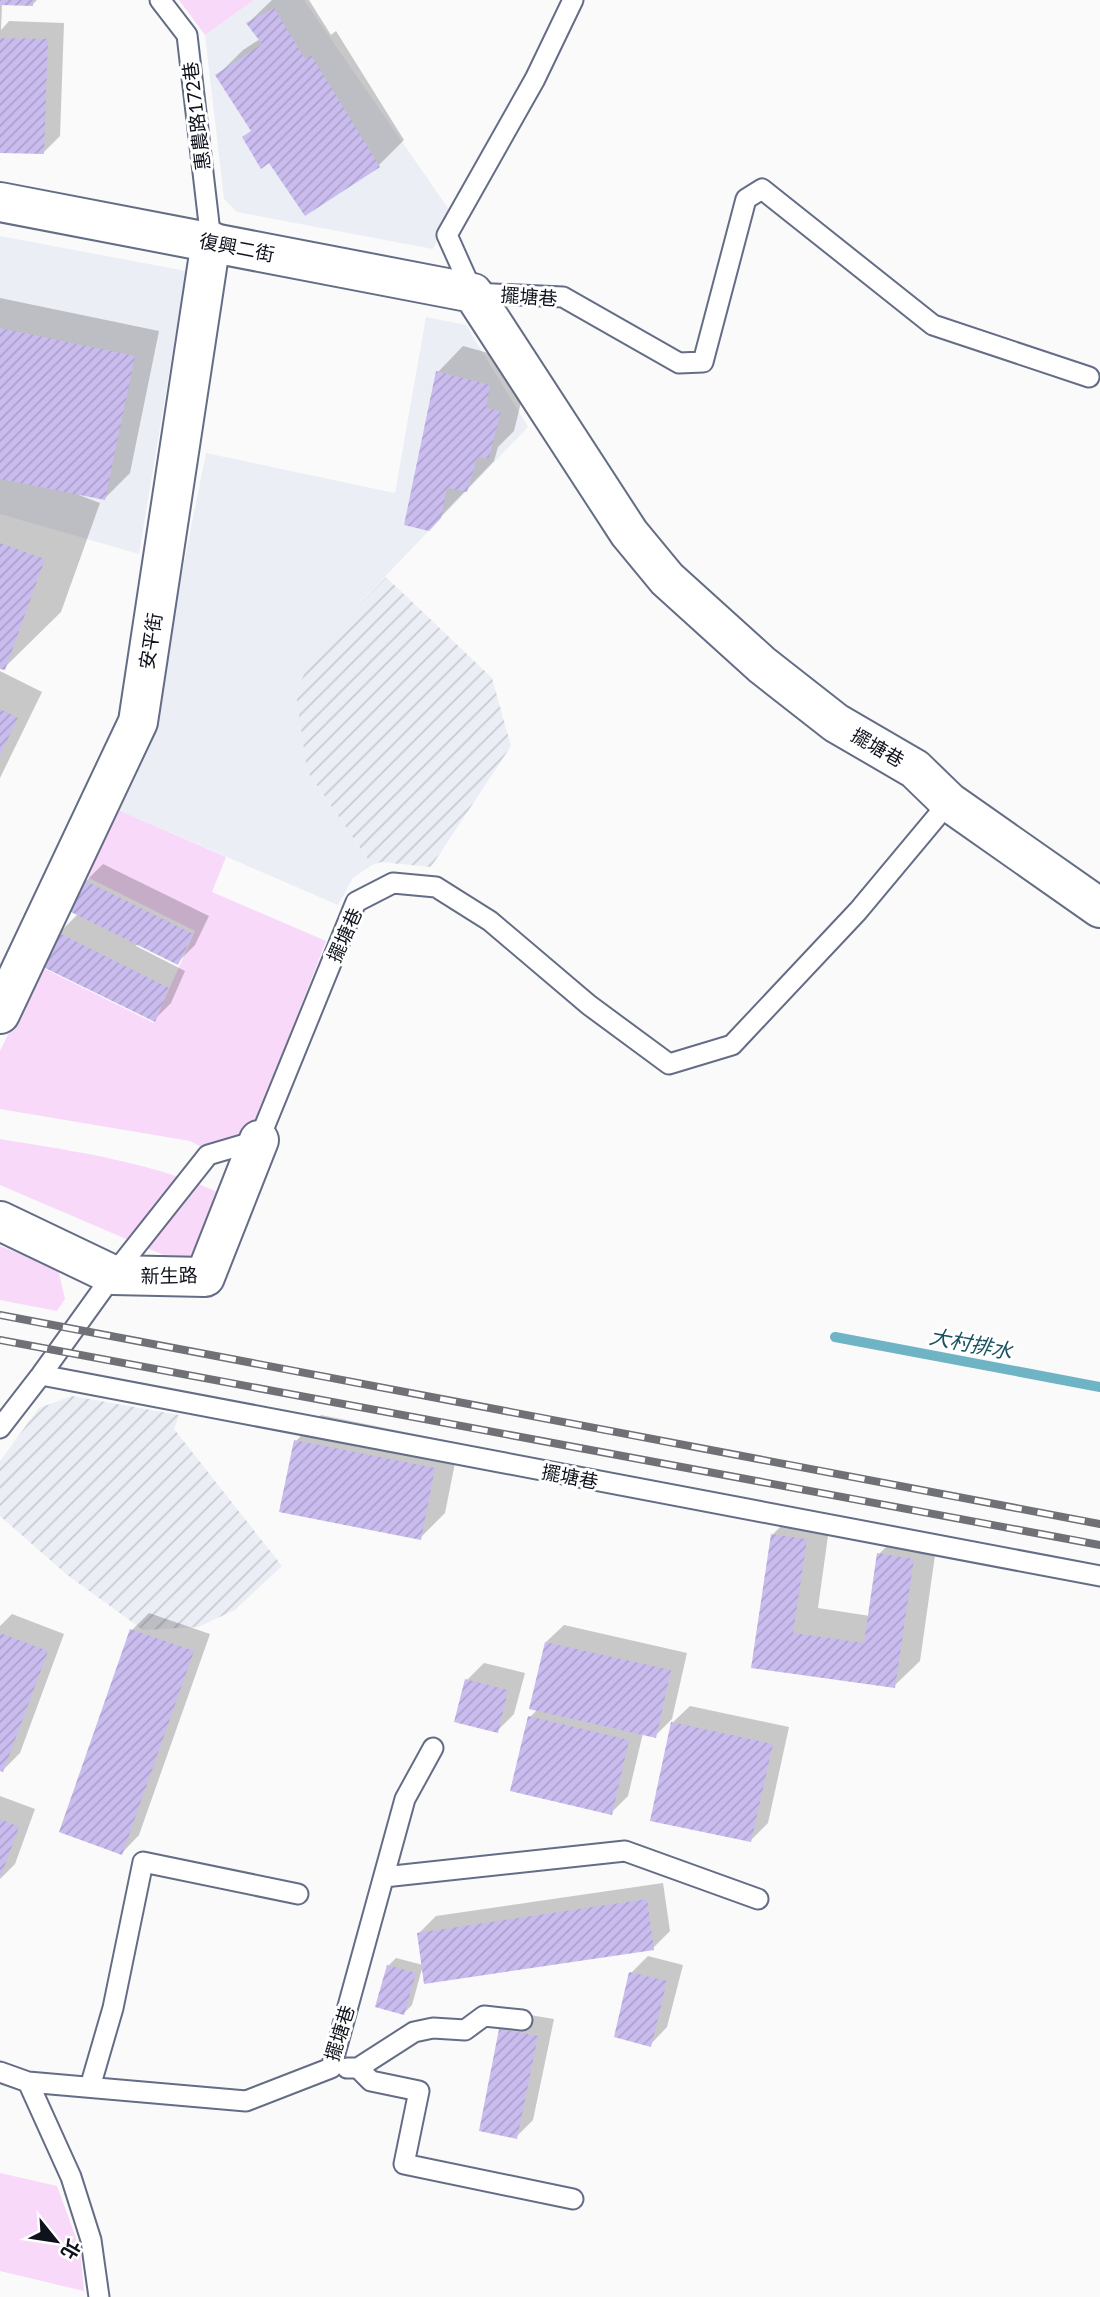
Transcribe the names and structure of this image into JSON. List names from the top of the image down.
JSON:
{
  "streets": {
    "street": [
      "復興二街",
      "擺塘巷",
      "安平街",
      "新生路"
    ],
    "lane": ["惠農路172巷"]
  },
  "crossings": [
    ["惠農路172巷", "復興二街"],
    ["惠農路172巷", "安平街"],
    ["復興二街", "擺塘巷"],
    ["復興二街", "安平街"],
    ["擺塘巷", "新生路"]
  ],
  "water": ["大村排水"],
  "north": "bottom right"
}
